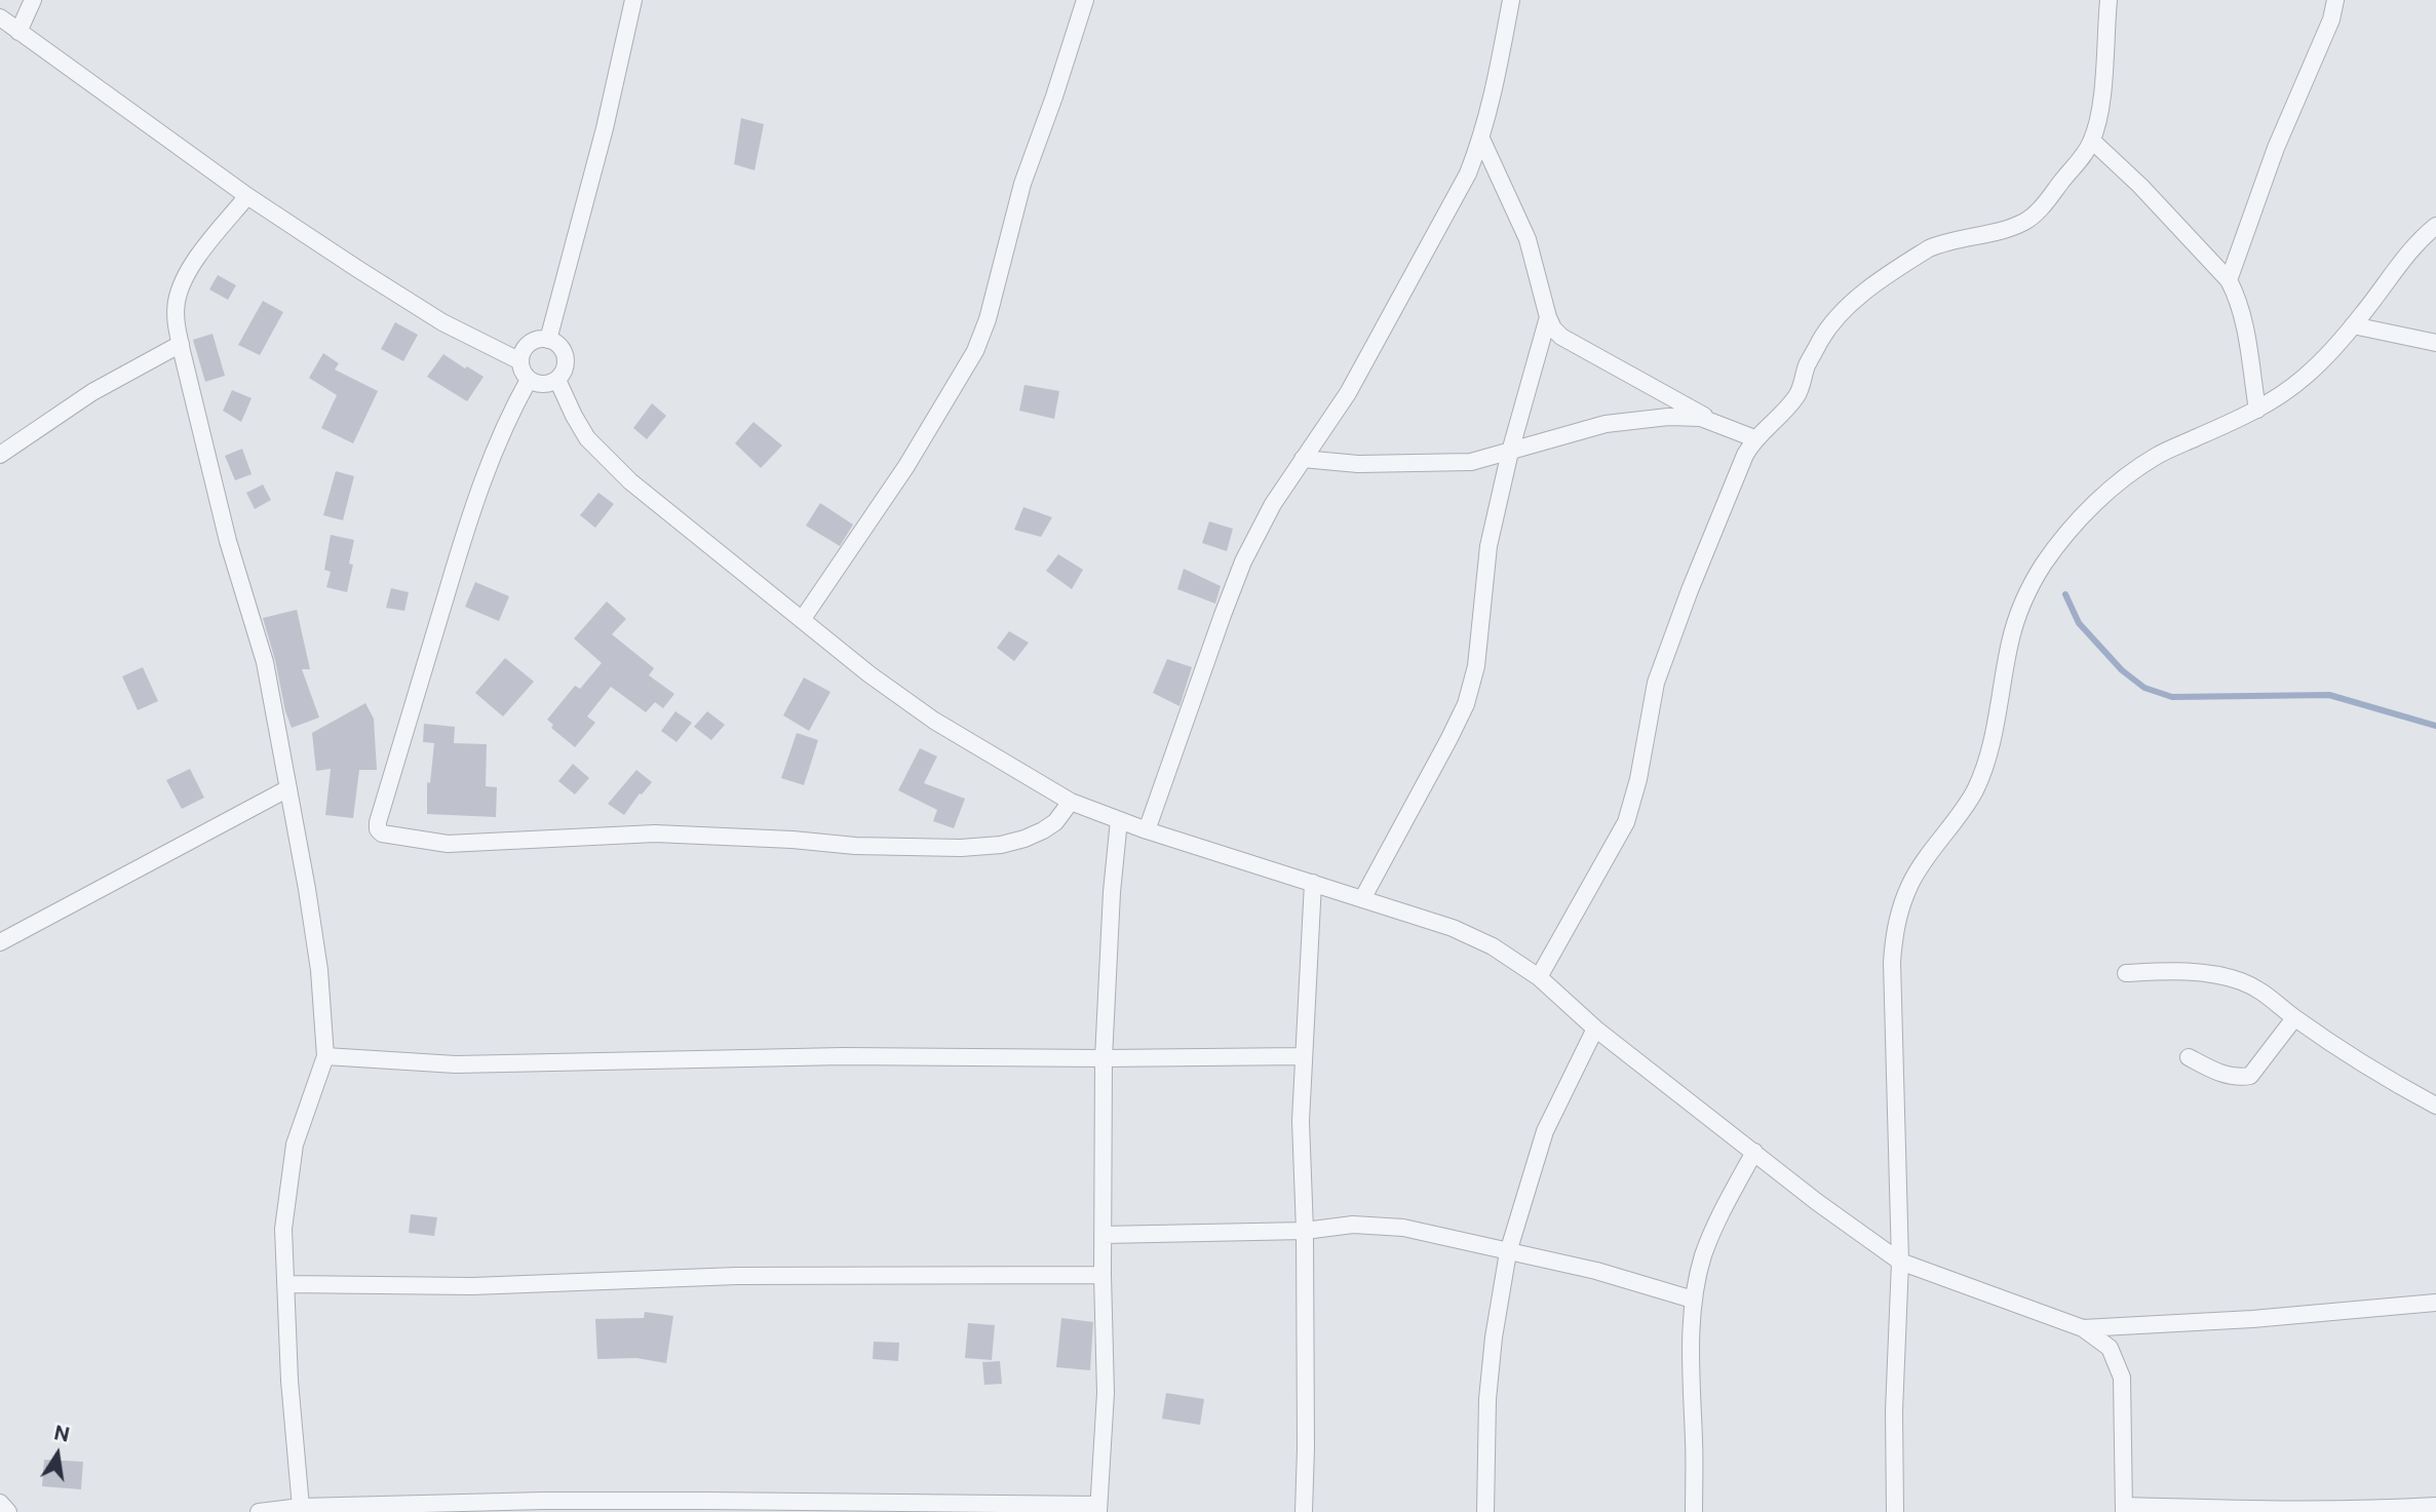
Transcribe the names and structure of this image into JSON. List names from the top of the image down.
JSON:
{
  "north": "top"
}
